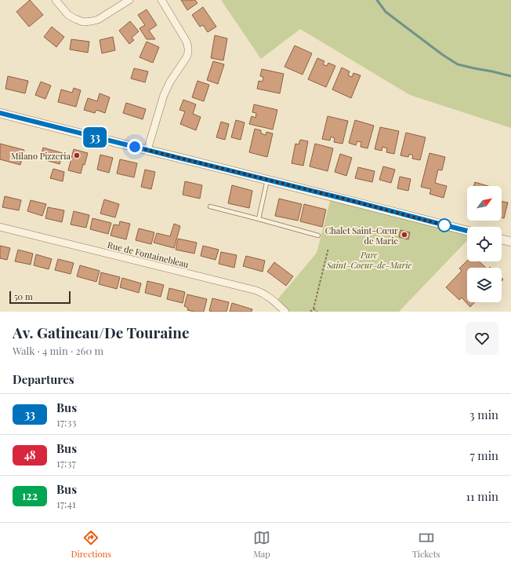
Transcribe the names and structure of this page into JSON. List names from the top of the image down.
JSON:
{
  "streets": {
    "street": ["Rue de Fontainebleau"]
  },
  "parks": ["Parc Saint-Coeur-de-Marie"],
  "places": ["Milano Pizzeria", "Chalet Saint-Cœur de Marie"],
  "lines": ["bus line 33"],
  "scale_bar": "50 m",
  "north": "top right",
  "page": {
    "on_map": "33",
    "scale": "50 m",
    "heading": [
      ["Av. Gatineau/De Touraine", "Walk · 4 min · 260 m"],
      "Departures"
    ],
    "list": [
      {
        "mark": "33",
        "name": "Bus",
        "note": "17:33",
        "value": "3 min"
      },
      {
        "mark": "48",
        "name": "Bus",
        "note": "17:37",
        "value": "7 min"
      },
      {
        "mark": "122",
        "name": "Bus",
        "note": "17:41",
        "value": "11 min"
      }
    ],
    "tabs": ["Directions", "Map", "Tickets"]
  }
}
